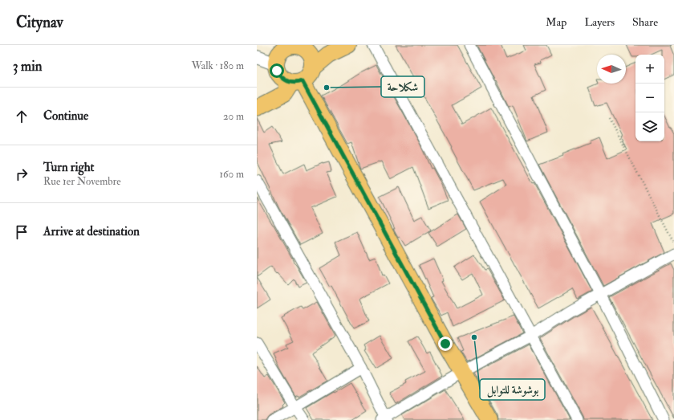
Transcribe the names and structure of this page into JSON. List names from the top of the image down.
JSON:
{
  "places": ["شكلاحة", "بوشوشة للتوابل"],
  "north": "left",
  "page": {
    "header": "Citynav",
    "nav": ["Map", "Layers", "Share"],
    "heading": ["3 min", "Walk · 180 m"],
    "map_buttons": ["+", "−"],
    "list": [
      ["Continue", "20 m"],
      ["Turn right", "Rue 1er Novembre", "160 m"],
      "Arrive at destination"
    ]
  }
}
